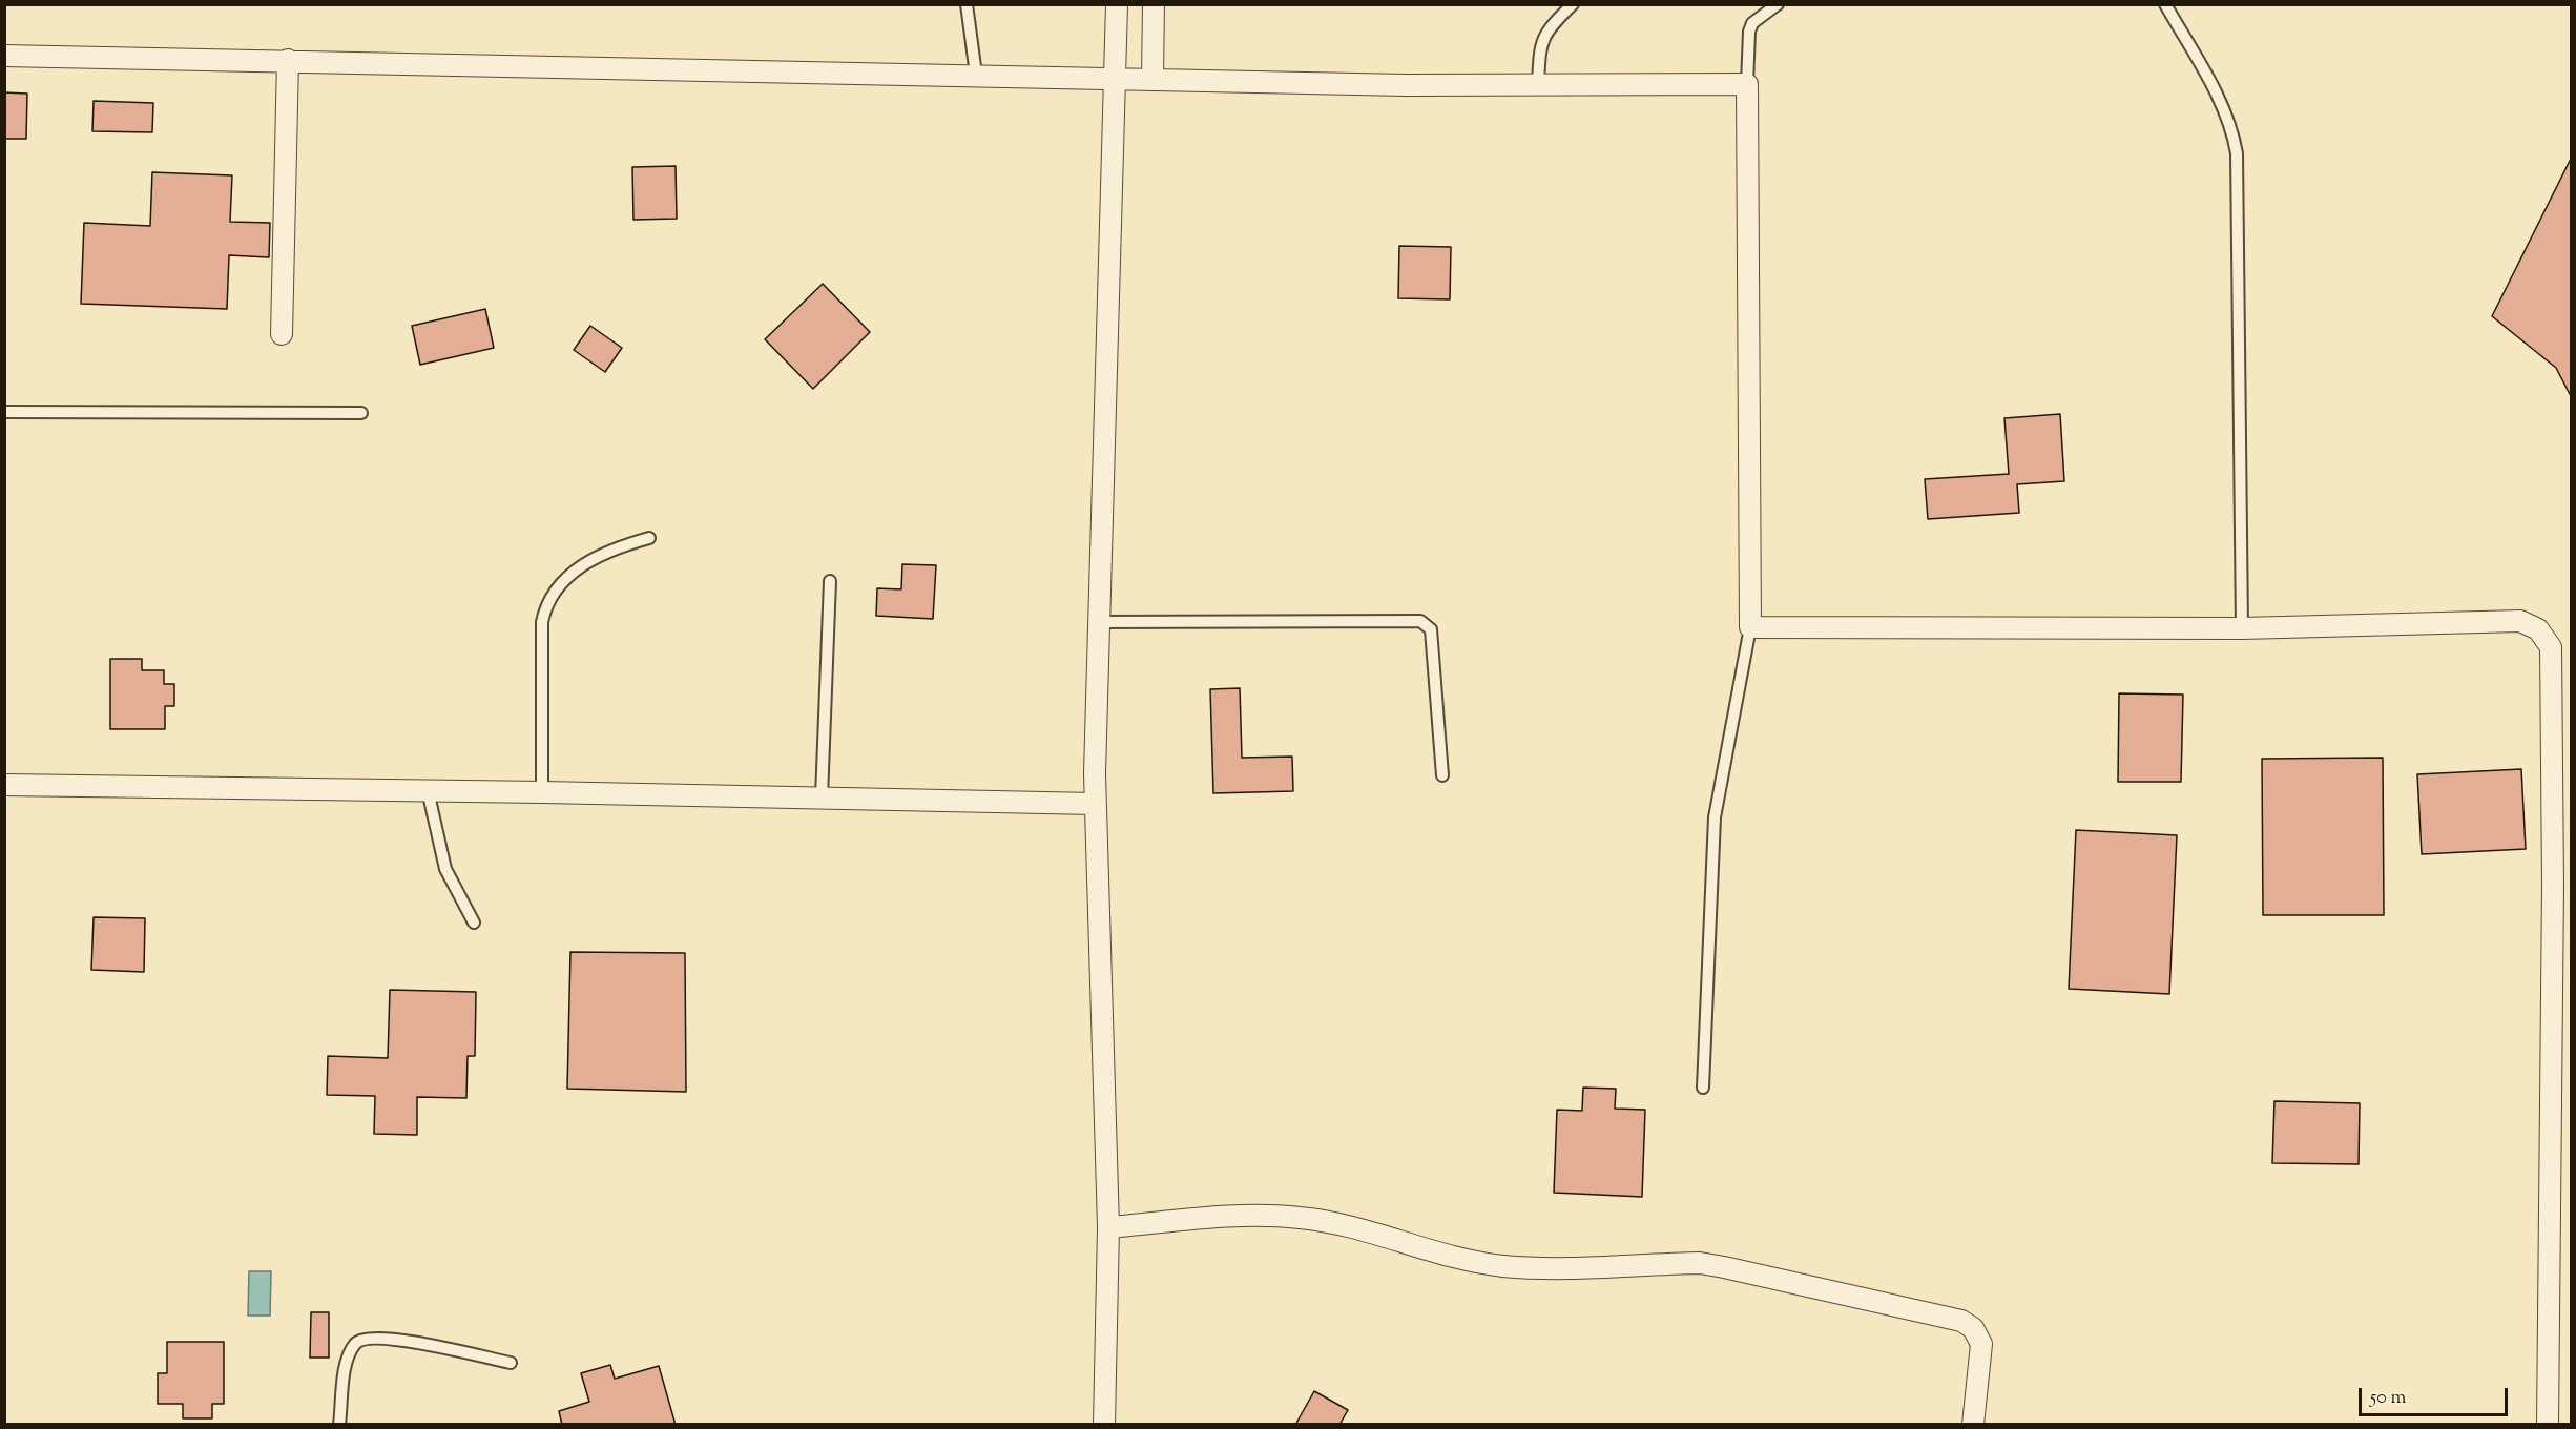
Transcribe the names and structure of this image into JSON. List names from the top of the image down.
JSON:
{
  "scale_bar": "50 m"
}
